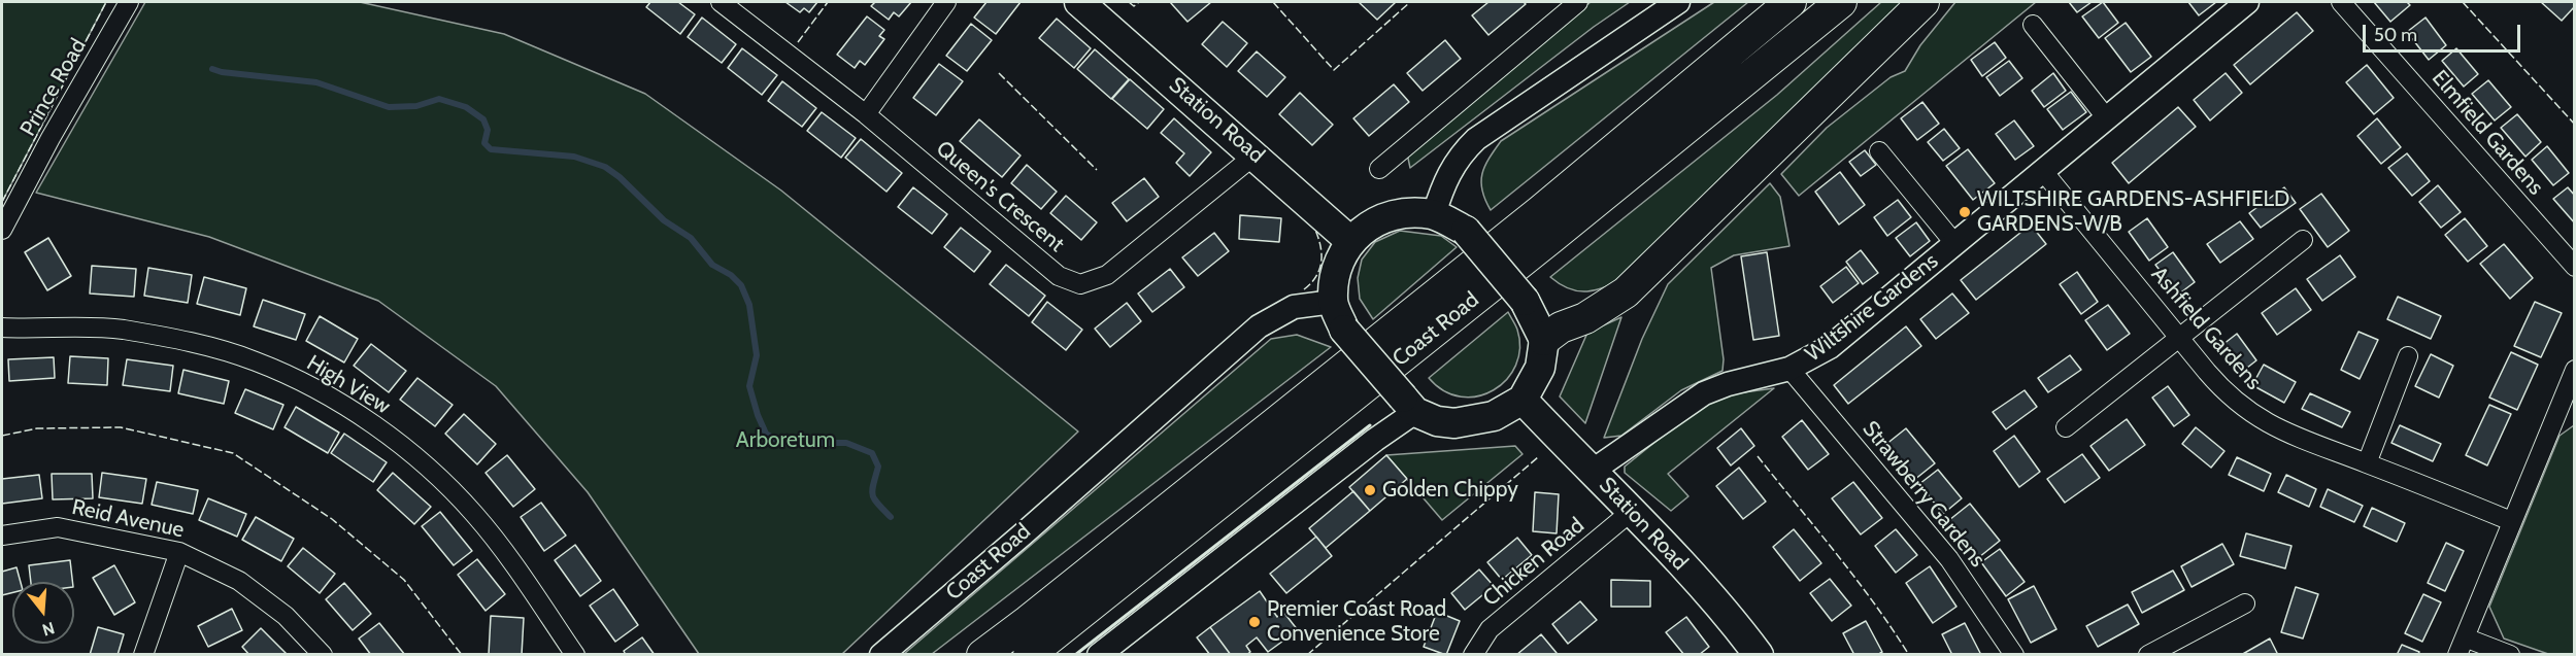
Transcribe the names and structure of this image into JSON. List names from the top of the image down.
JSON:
{
  "streets": {
    "highway": ["Coast Road"],
    "main road": ["Station Road"],
    "street": [
      "Prince Road",
      "Elmfield Gardens",
      "Queen's Crescent",
      "Wiltshire Gardens",
      "Ashfield Gardens",
      "High View",
      "Strawberry Gardens",
      "Reid Avenue",
      "Chicken Road"
    ]
  },
  "crossings": [
    ["Station Road", "Queen's Crescent"],
    ["Station Road", "Wiltshire Gardens"],
    ["Station Road", "Coast Road"],
    ["Station Road", "Chicken Road"],
    ["Wiltshire Gardens", "Ashfield Gardens"],
    ["Wiltshire Gardens", "Strawberry Gardens"]
  ],
  "parks": ["Arboretum"],
  "places": ["WILTSHIRE GARDENS-ASHFIELD GARDENS-W/B", "Golden Chippy", "Premier Coast Road Convenience Store"],
  "scale_bar": "50 m",
  "north": "bottom"
}
